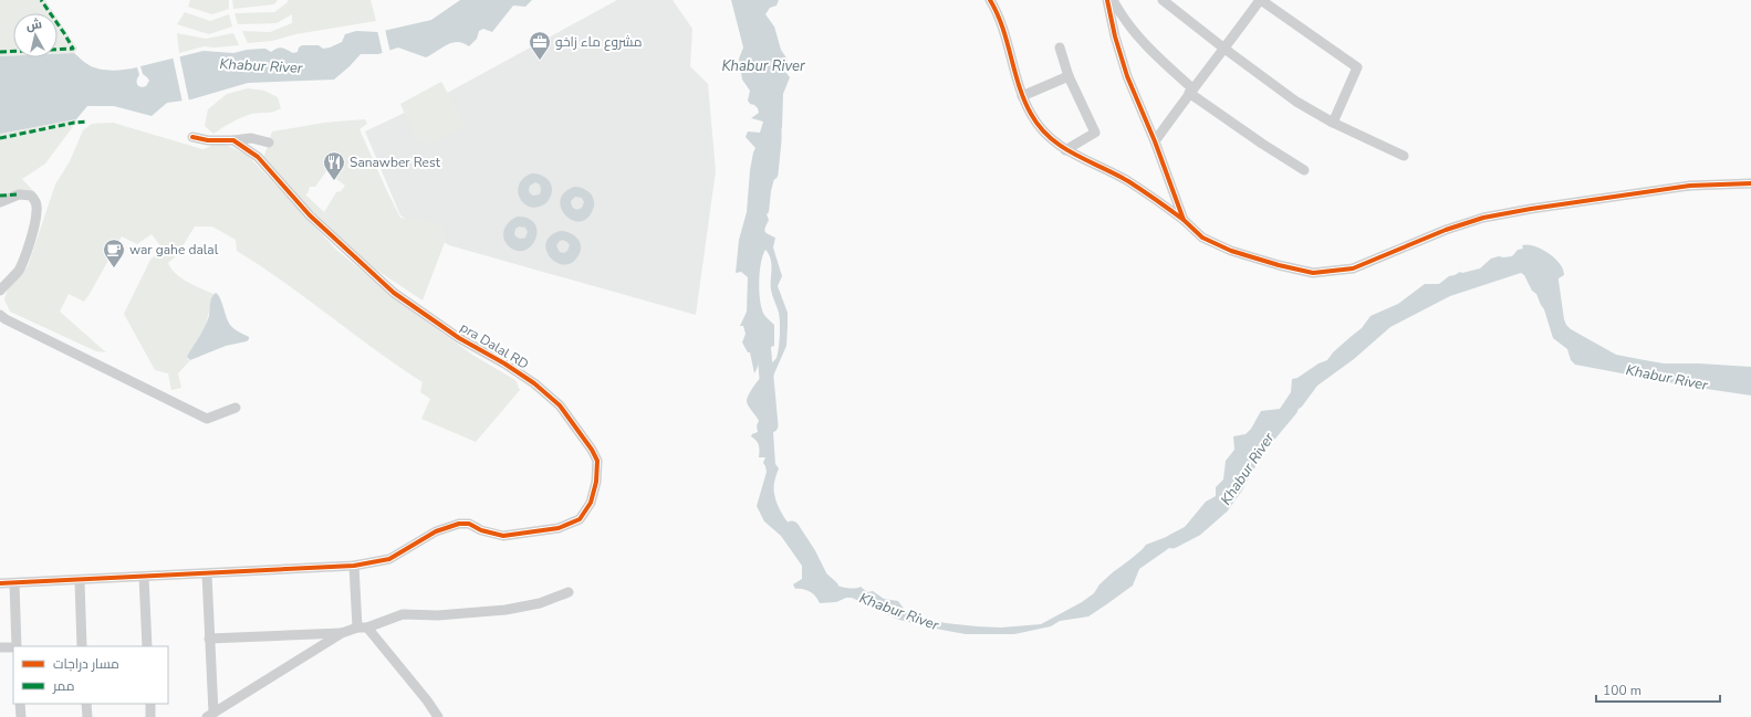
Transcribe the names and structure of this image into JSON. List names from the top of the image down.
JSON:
{
  "streets": {
    "street": ["pra Dalal RD"]
  },
  "water": ["Khabur River"],
  "places": {
    "office": ["مشروع ماء زاخو"],
    "restaurant": ["Sanawber Rest"],
    "cafe": ["war gahe dalal"]
  },
  "legend": ["مسار دراجات", "ممر"],
  "scale_bar": "100 m",
  "north": "top"
}
